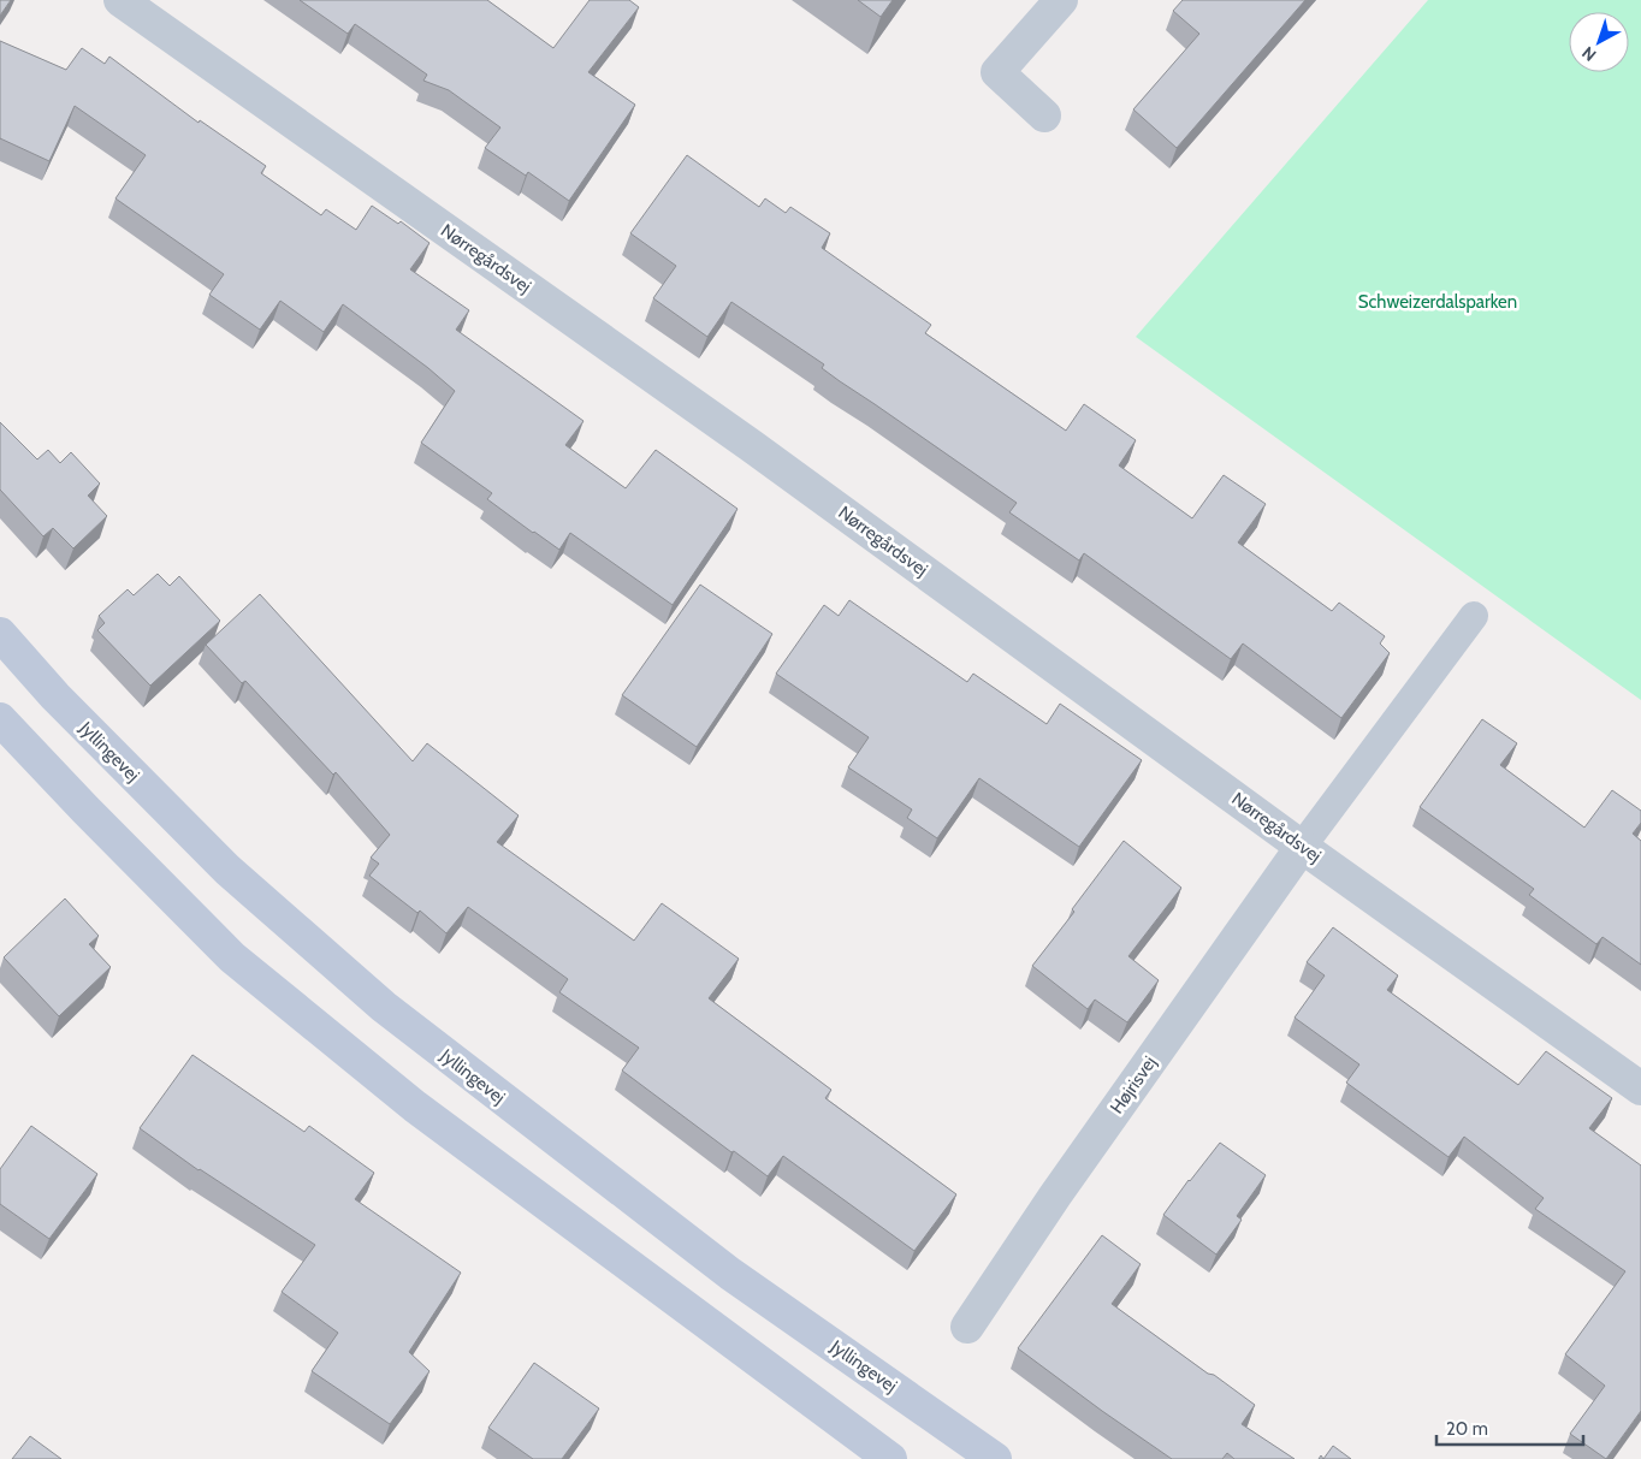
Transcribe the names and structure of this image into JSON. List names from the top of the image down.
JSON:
{
  "streets": {
    "street": ["Nørregårdsvej", "Jyllingevej", "Højrisvej"]
  },
  "crossings": [
    ["Nørregårdsvej", "Højrisvej"]
  ],
  "parks": ["Schweizerdalsparken"],
  "scale_bar": "20 m",
  "north": "bottom left"
}
